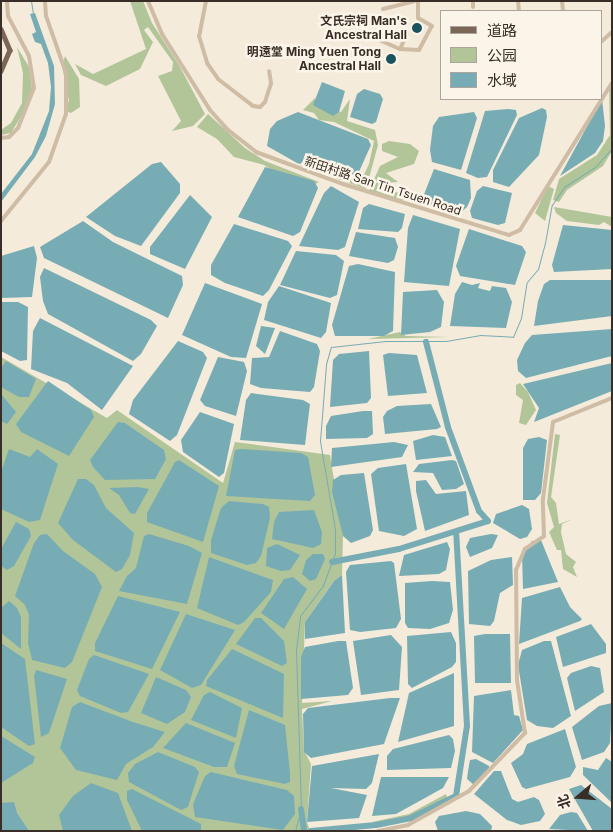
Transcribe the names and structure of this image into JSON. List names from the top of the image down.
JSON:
{
  "streets": {
    "street": ["新田村路 San Tin Tsuen Road"]
  },
  "places": ["文氏宗祠 Man's Ancestral Hall", "明遠堂 Ming Yuen Tong Ancestral Hall"],
  "legend": ["道路", "公园", "水域"],
  "north": "left"
}
